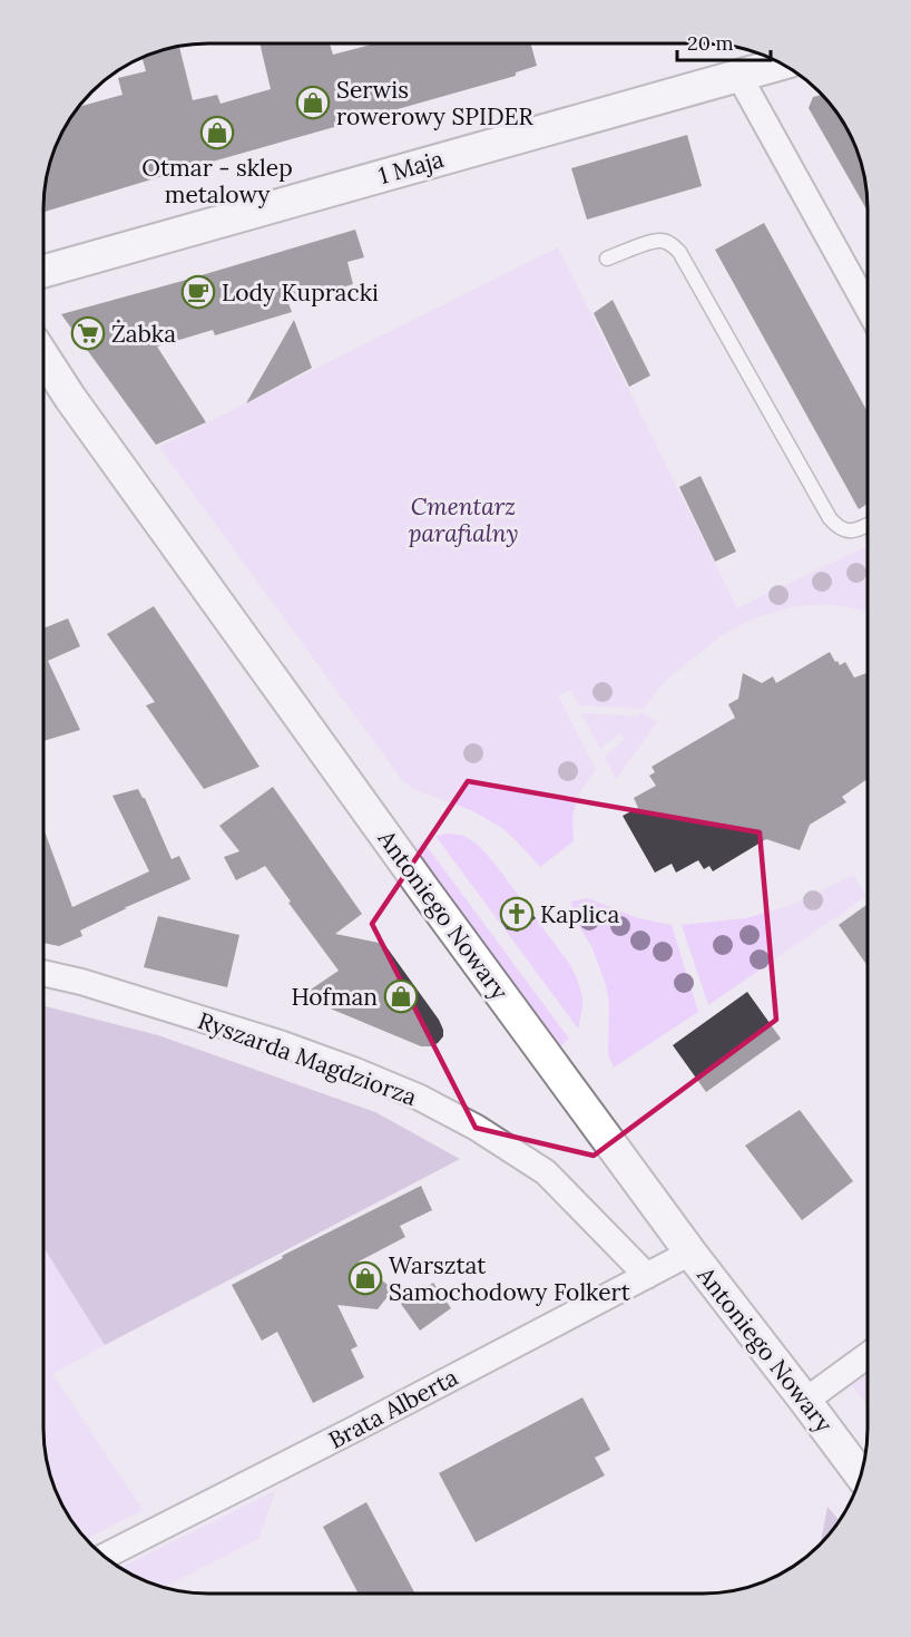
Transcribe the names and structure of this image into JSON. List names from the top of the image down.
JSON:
{
  "streets": {
    "street": [
      "1 Maja",
      "Antoniego Nowary",
      "Ryszarda Magdziorza",
      "Brata Alberta"
    ]
  },
  "crossings": [
    ["Antoniego Nowary", "Brata Alberta"],
    ["Ryszarda Magdziorza", "Brata Alberta"]
  ],
  "parks": ["Cmentarz parafialny"],
  "places": {
    "shop": [
      "Serwis rowerowy SPIDER",
      "Otmar - sklep metalowy",
      "Hofman",
      "Warsztat Samochodowy Folkert"
    ],
    "cafe": ["Lody Kupracki"],
    "supermarket": ["Żabka"],
    "church": ["Kaplica"]
  },
  "scale_bar": "20 m"
}
